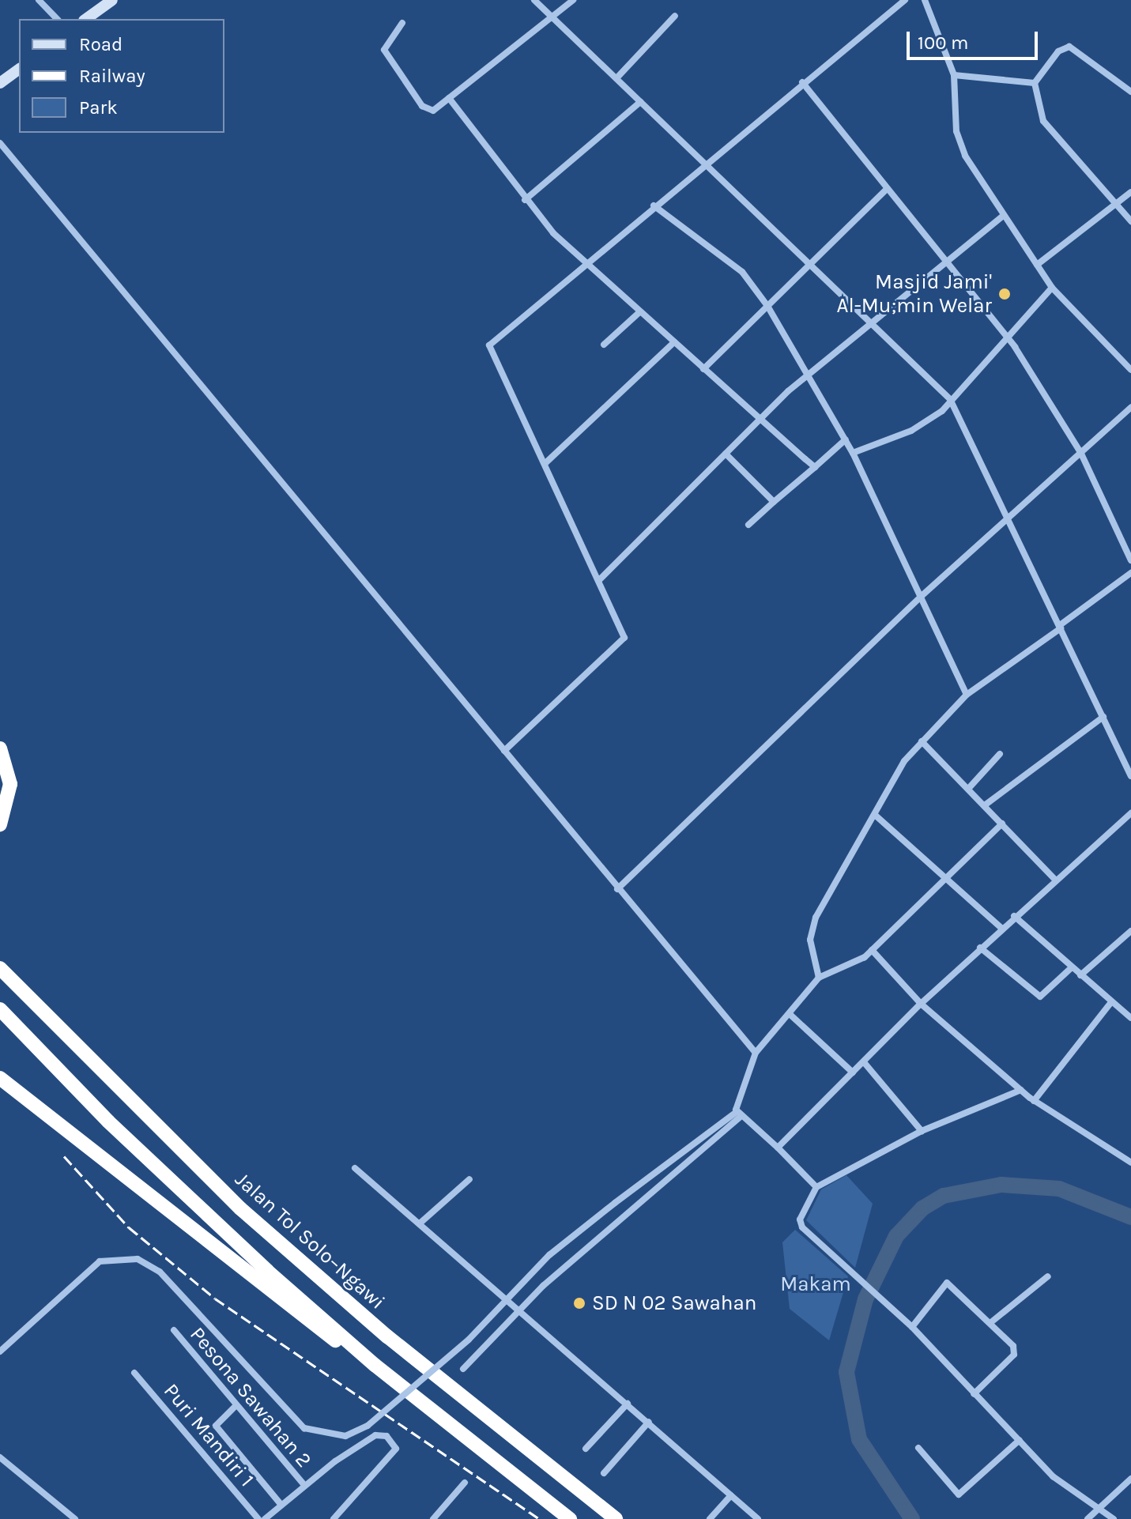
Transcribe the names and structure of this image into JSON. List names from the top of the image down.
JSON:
{
  "streets": {
    "highway": ["Jalan Tol Solo–Ngawi"],
    "street": ["Pesona Sawahan 2", "Puri Mandiri 1"]
  },
  "parks": ["Makam"],
  "places": ["Masjid Jami' Al-Mu;min Welar", "SD N 02 Sawahan"],
  "legend": ["Road", "Railway", "Park"],
  "scale_bar": "100 m"
}
